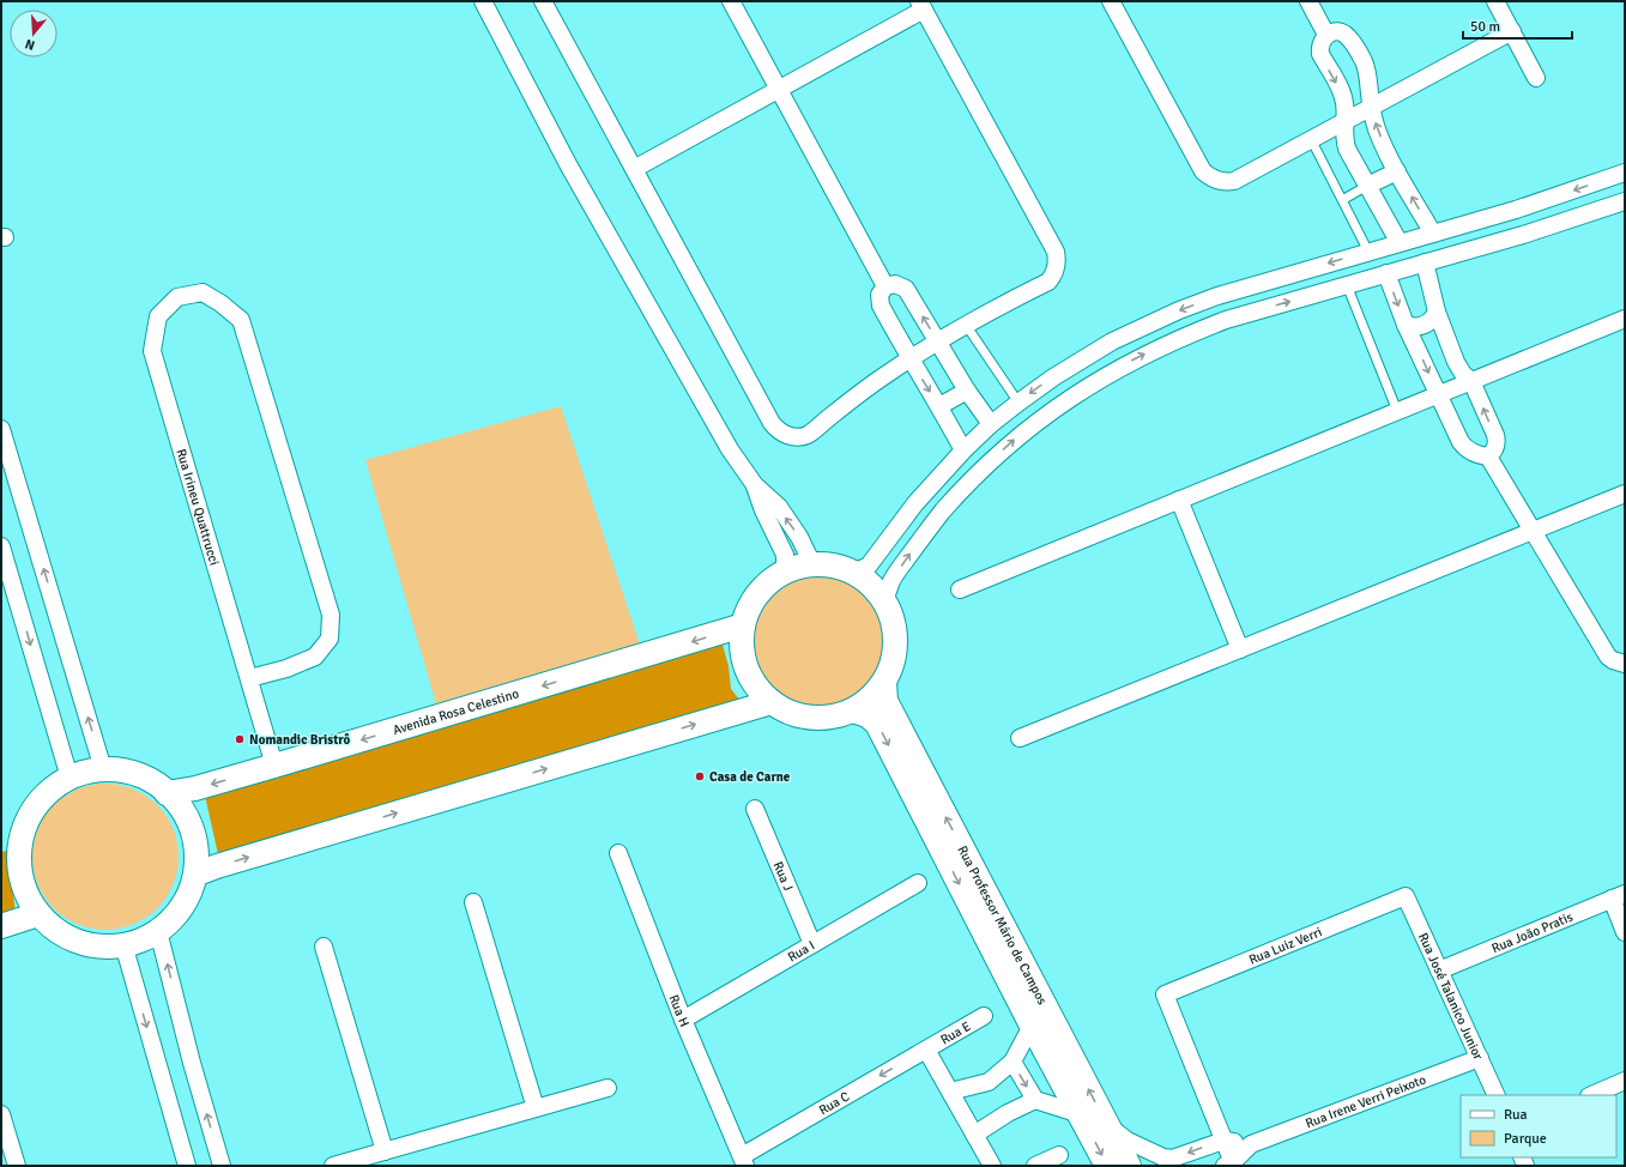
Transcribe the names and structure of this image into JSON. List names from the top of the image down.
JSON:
{
  "streets": {
    "street": [
      "Rua Irineu Quattrucci",
      "Avenida Rosa Celestino",
      "Rua J",
      "Rua Professor Mário de Campos",
      "Rua João Pratis",
      "Rua Luiz Verri",
      "Rua I",
      "Rua José Talanico Junior",
      "Rua H",
      "Rua E",
      "Rua Irene Verri Peixoto",
      "Rua C"
    ]
  },
  "crossings": [
    ["Rua Irineu Quattrucci", "Avenida Rosa Celestino"],
    ["Avenida Rosa Celestino", "Rua Professor Mário de Campos"],
    ["Rua J", "Rua I"],
    ["Rua João Pratis", "Rua José Talanico Junior"],
    ["Rua Luiz Verri", "Rua José Talanico Junior"],
    ["Rua I", "Rua H"],
    ["Rua José Talanico Junior", "Rua Irene Verri Peixoto"],
    ["Rua H", "Rua C"],
    ["Rua E", "Rua C"]
  ],
  "one_way": ["Rua C"],
  "places": ["Nomandic Bristrô", "Casa de Carne"],
  "legend": ["Rua", "Parque"],
  "scale_bar": "50 m",
  "north": "bottom"
}
